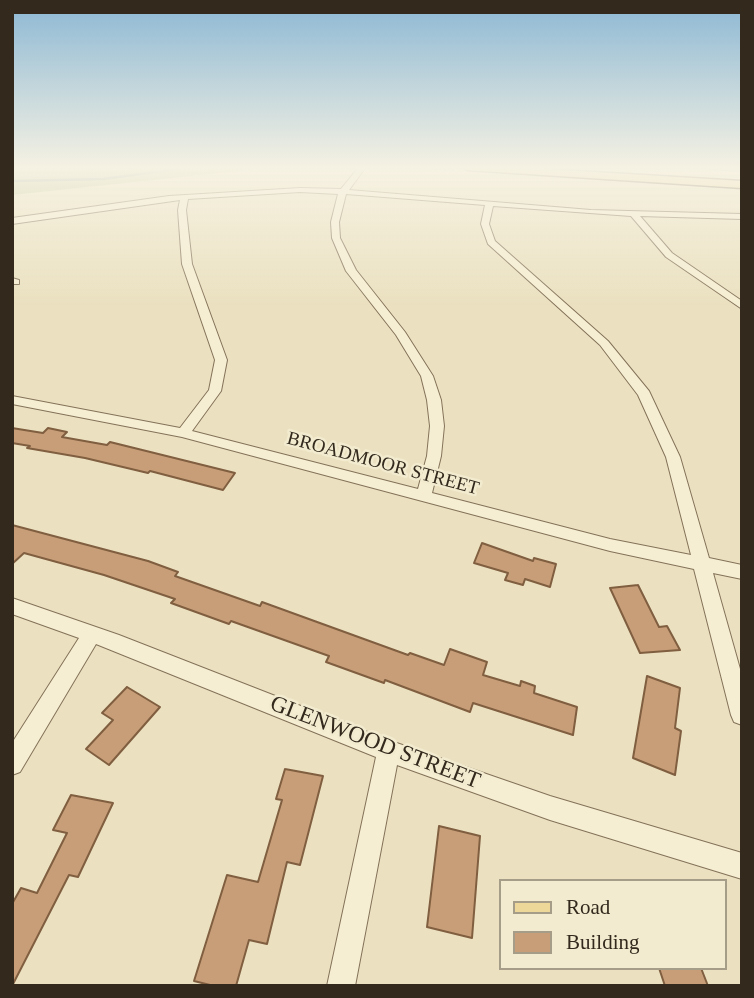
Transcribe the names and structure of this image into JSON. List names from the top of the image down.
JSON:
{
  "streets": {
    "street": ["BROADMOOR STREET", "GLENWOOD STREET"]
  },
  "legend": ["Road", "Building"]
}
